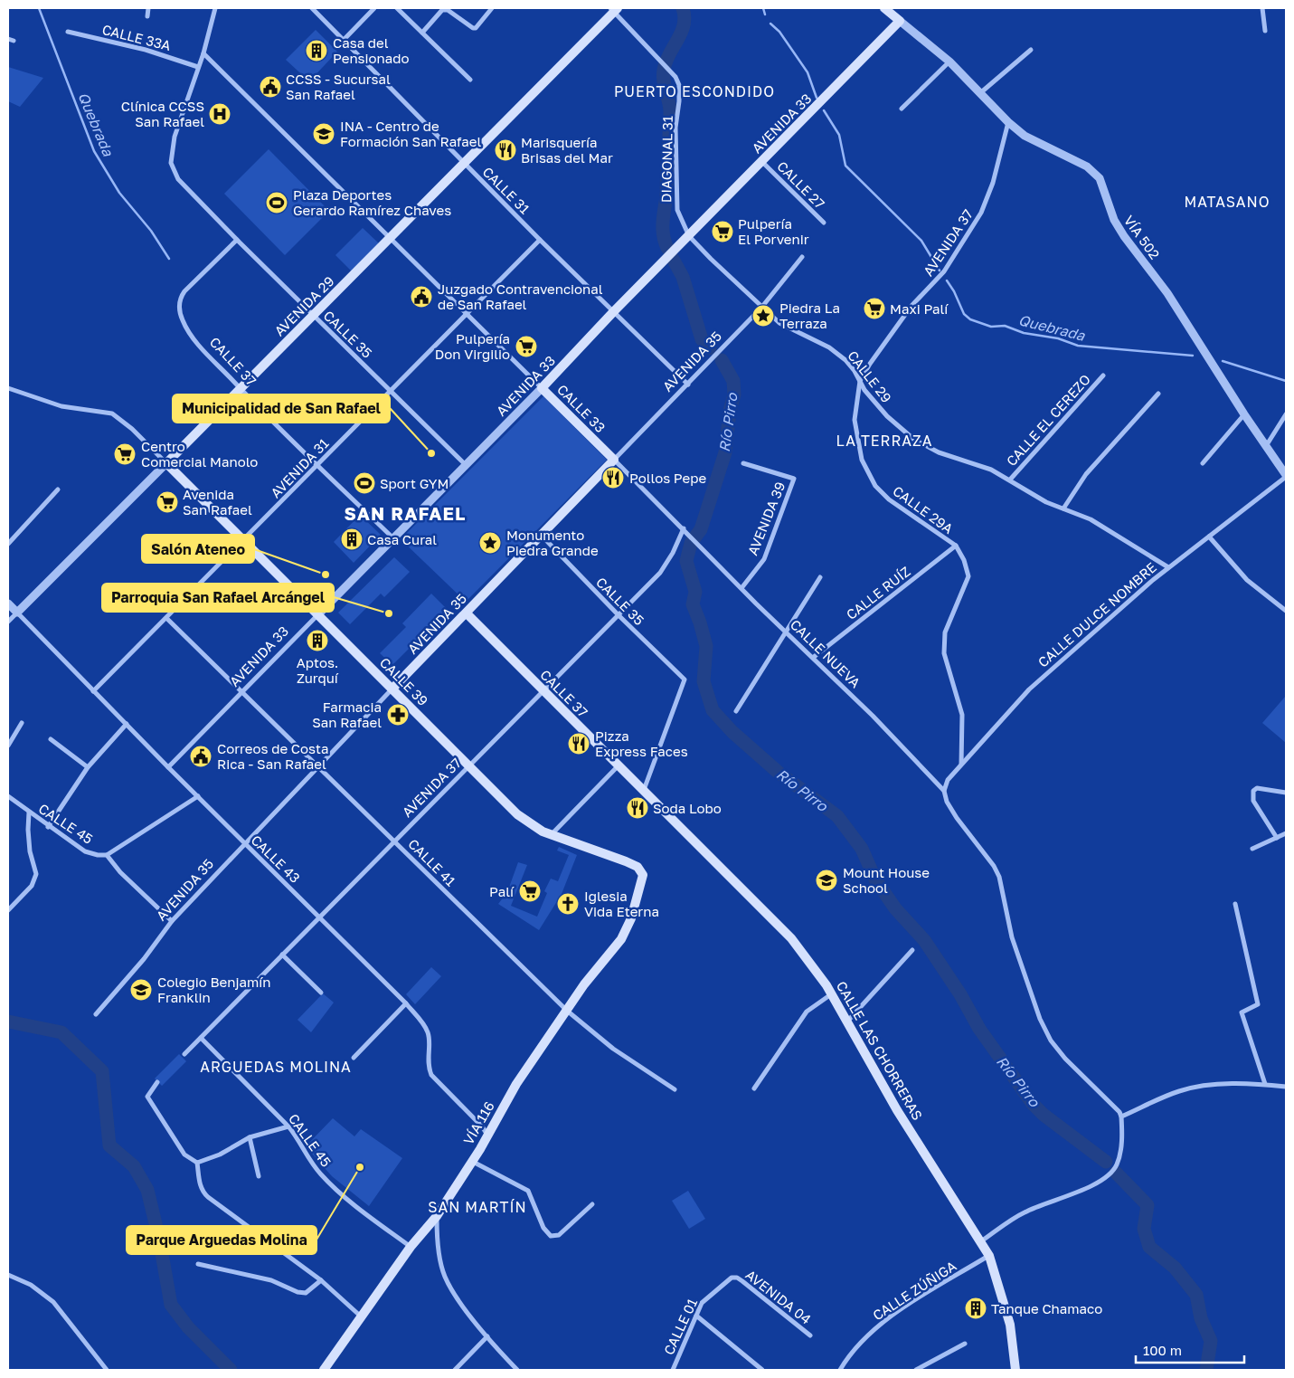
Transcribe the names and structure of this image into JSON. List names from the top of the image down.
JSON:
{
  "streets": {
    "main road": [
      "AVENIDA 33",
      "AVENIDA 29",
      "CALLE 37",
      "AVENIDA 35",
      "CALLE 33",
      "CALLE 39",
      "CALLE LAS CHORRERAS",
      "VÍA 116"
    ],
    "street": [
      "CALLE 33A",
      "DIAGONAL 31",
      "CALLE 27",
      "CALLE 31",
      "VÍA 502",
      "AVENIDA 37",
      "CALLE 35",
      "CALLE 29",
      "CALLE EL CEREZO",
      "AVENIDA 31",
      "CALLE 29A",
      "AVENIDA 39",
      "CALLE RUÍZ",
      "CALLE DULCE NOMBRE",
      "CALLE NUEVA",
      "CALLE 45",
      "CALLE 43",
      "CALLE 41",
      "CALLE ZÚÑIGA",
      "AVENIDA 04",
      "CALLE 01"
    ]
  },
  "crossings": [
    ["CALLE 33A", "CALLE 35"],
    ["AVENIDA 33", "DIAGONAL 31"],
    ["AVENIDA 33", "CALLE 27"],
    ["AVENIDA 33", "CALLE 31"],
    ["AVENIDA 33", "VÍA 502"],
    ["AVENIDA 33", "CALLE 35"],
    ["AVENIDA 33", "CALLE 37"],
    ["AVENIDA 33", "CALLE 29"],
    ["AVENIDA 33", "CALLE 33"],
    ["AVENIDA 33", "CALLE 39"],
    ["AVENIDA 33", "CALLE 43"],
    ["AVENIDA 33", "CALLE 41"],
    ["DIAGONAL 31", "AVENIDA 29"],
    ["DIAGONAL 31", "CALLE 29"],
    ["CALLE 31", "AVENIDA 29"],
    ["CALLE 31", "AVENIDA 35"],
    ["CALLE 31", "AVENIDA 31"],
    ["VÍA 502", "AVENIDA 37"],
    ["VÍA 502", "CALLE DULCE NOMBRE"],
    ["AVENIDA 37", "CALLE 35"],
    ["AVENIDA 37", "CALLE 37"],
    ["AVENIDA 37", "CALLE 29"],
    ["AVENIDA 37", "CALLE 33"],
    ["AVENIDA 37", "CALLE 29A"],
    ["AVENIDA 37", "CALLE 39"],
    ["AVENIDA 37", "CALLE 45"],
    ["AVENIDA 37", "CALLE 43"],
    ["AVENIDA 37", "CALLE 41"],
    ["AVENIDA 29", "CALLE 35"],
    ["AVENIDA 29", "CALLE 37"],
    ["AVENIDA 29", "CALLE 33"],
    ["AVENIDA 29", "CALLE 39"],
    ["AVENIDA 29", "CALLE 43"],
    ["CALLE 35", "CALLE 37"],
    ["CALLE 35", "AVENIDA 35"],
    ["CALLE 35", "AVENIDA 31"],
    ["CALLE 35", "CALLE LAS CHORRERAS"],
    ["CALLE 37", "AVENIDA 35"],
    ["CALLE 37", "AVENIDA 31"],
    ["CALLE 37", "CALLE LAS CHORRERAS"],
    ["AVENIDA 35", "CALLE 29"],
    ["AVENIDA 35", "CALLE 33"],
    ["AVENIDA 35", "CALLE 39"],
    ["AVENIDA 35", "CALLE 43"],
    ["AVENIDA 35", "CALLE 41"],
    ["CALLE 29", "CALLE EL CEREZO"],
    ["CALLE 29", "CALLE 29A"],
    ["CALLE 29", "CALLE DULCE NOMBRE"],
    ["CALLE 33", "AVENIDA 31"],
    ["CALLE 33", "CALLE NUEVA"],
    ["AVENIDA 31", "CALLE 39"],
    ["AVENIDA 31", "CALLE 43"],
    ["AVENIDA 31", "CALLE 41"],
    ["CALLE 29A", "CALLE RUÍZ"],
    ["CALLE 29A", "CALLE DULCE NOMBRE"],
    ["AVENIDA 39", "CALLE NUEVA"],
    ["CALLE RUÍZ", "CALLE NUEVA"],
    ["CALLE DULCE NOMBRE", "CALLE NUEVA"],
    ["CALLE 39", "VÍA 116"],
    ["CALLE 45", "VÍA 116"],
    ["CALLE 43", "VÍA 116"],
    ["CALLE 41", "VÍA 116"],
    ["CALLE LAS CHORRERAS", "CALLE ZÚÑIGA"],
    ["AVENIDA 04", "CALLE 01"]
  ],
  "districts": [
    "PUERTO ESCONDIDO",
    "MATASANO",
    "LA TERRAZA",
    "SAN RAFAEL",
    "ARGUEDAS MOLINA",
    "SAN MARTÍN"
  ],
  "water": ["Quebrada", "Río Pirro"],
  "places": {
    "building": [
      "Casa del Pensionado",
      "Casa Cural",
      "Aptos. Zurquí",
      "Tanque Chamaco"
    ],
    "public building": ["CCSS - Sucursal San Rafael", "Juzgado Contravencional de San Rafael", "Correos de Costa Rica - San Rafael"],
    "hospital": ["Clínica CCSS San Rafael"],
    "school or university": ["INA - Centro de Formación San Rafael", "Mount House School", "Colegio Benjamín Franklin"],
    "restaurant": [
      "Marisquería Brisas del Mar",
      "Pollos Pepe",
      "Pizza Express Faces",
      "Soda Lobo"
    ],
    "sports": ["Plaza Deportes Gerardo Ramírez Chaves", "Sport GYM"],
    "supermarket": [
      "Pulpería El Porvenir",
      "Maxi Palí",
      "Pulpería Don Virgilio",
      "Centro Comercial Manolo",
      "Avenida San Rafael",
      "Palí"
    ],
    "place": ["Piedra La Terraza", "Monumento Piedra Grande"],
    "other": [
      "Municipalidad de San Rafael",
      "Salón Ateneo",
      "Parroquia San Rafael Arcángel",
      "Parque Arguedas Molina"
    ],
    "pharmacy": ["Farmacia San Rafael"],
    "church": ["Iglesia Vida Eterna"]
  },
  "scale_bar": "100 m"
}
